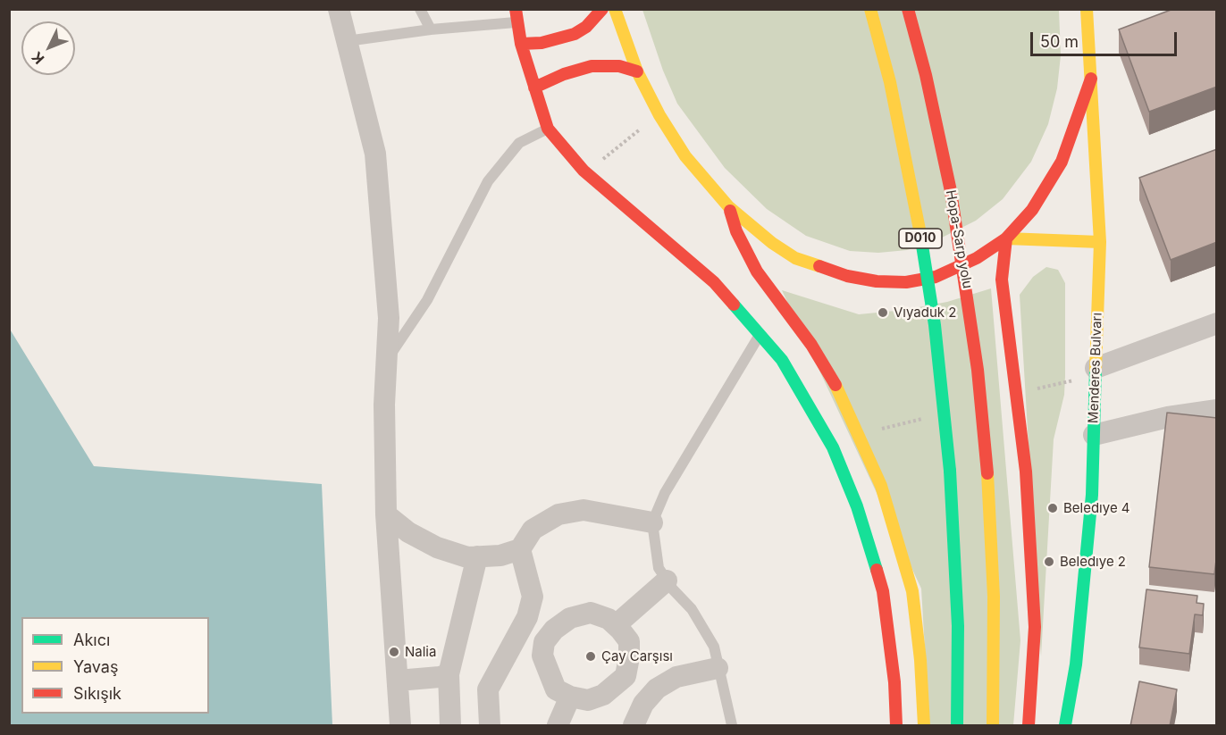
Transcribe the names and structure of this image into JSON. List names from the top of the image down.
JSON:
{
  "streets": {
    "main road": ["D010", "Hopa-Sarp yolu", "Menderes Bulvarı"]
  },
  "places": [
    "Vıyaduk 2",
    "Beledıye 4",
    "Beledıye 2",
    "Nalia",
    "Çay Carşısı"
  ],
  "legend": ["Akıcı", "Yavaş", "Sıkışık"],
  "scale_bar": "50 m",
  "north": "bottom left"
}
